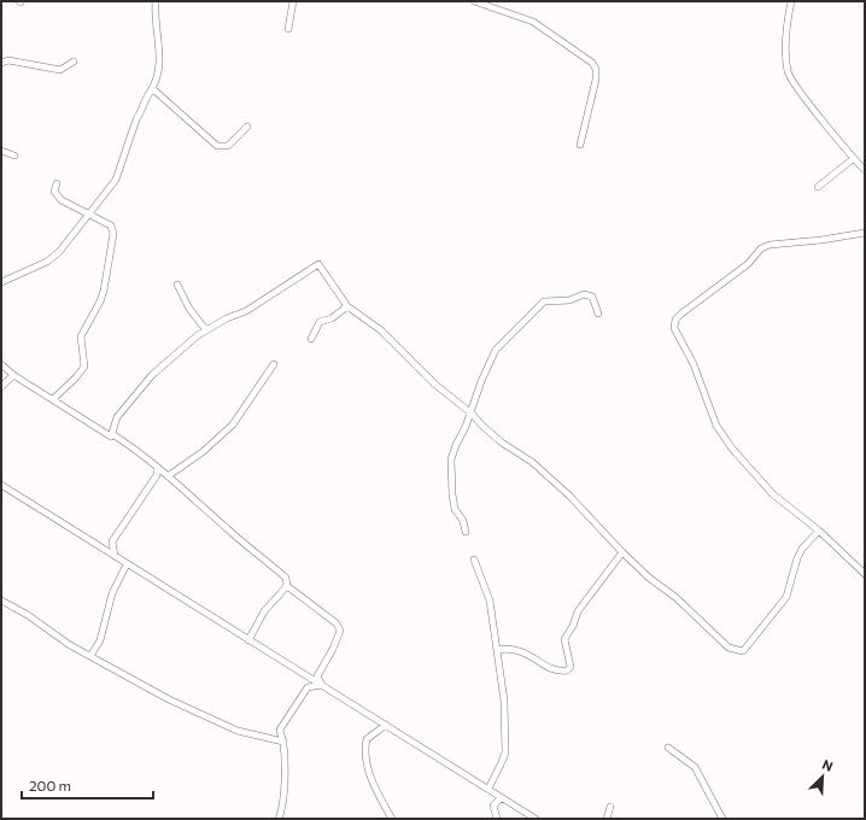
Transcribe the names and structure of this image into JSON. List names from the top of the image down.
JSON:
{
  "scale_bar": "200 m",
  "north": "top right"
}
